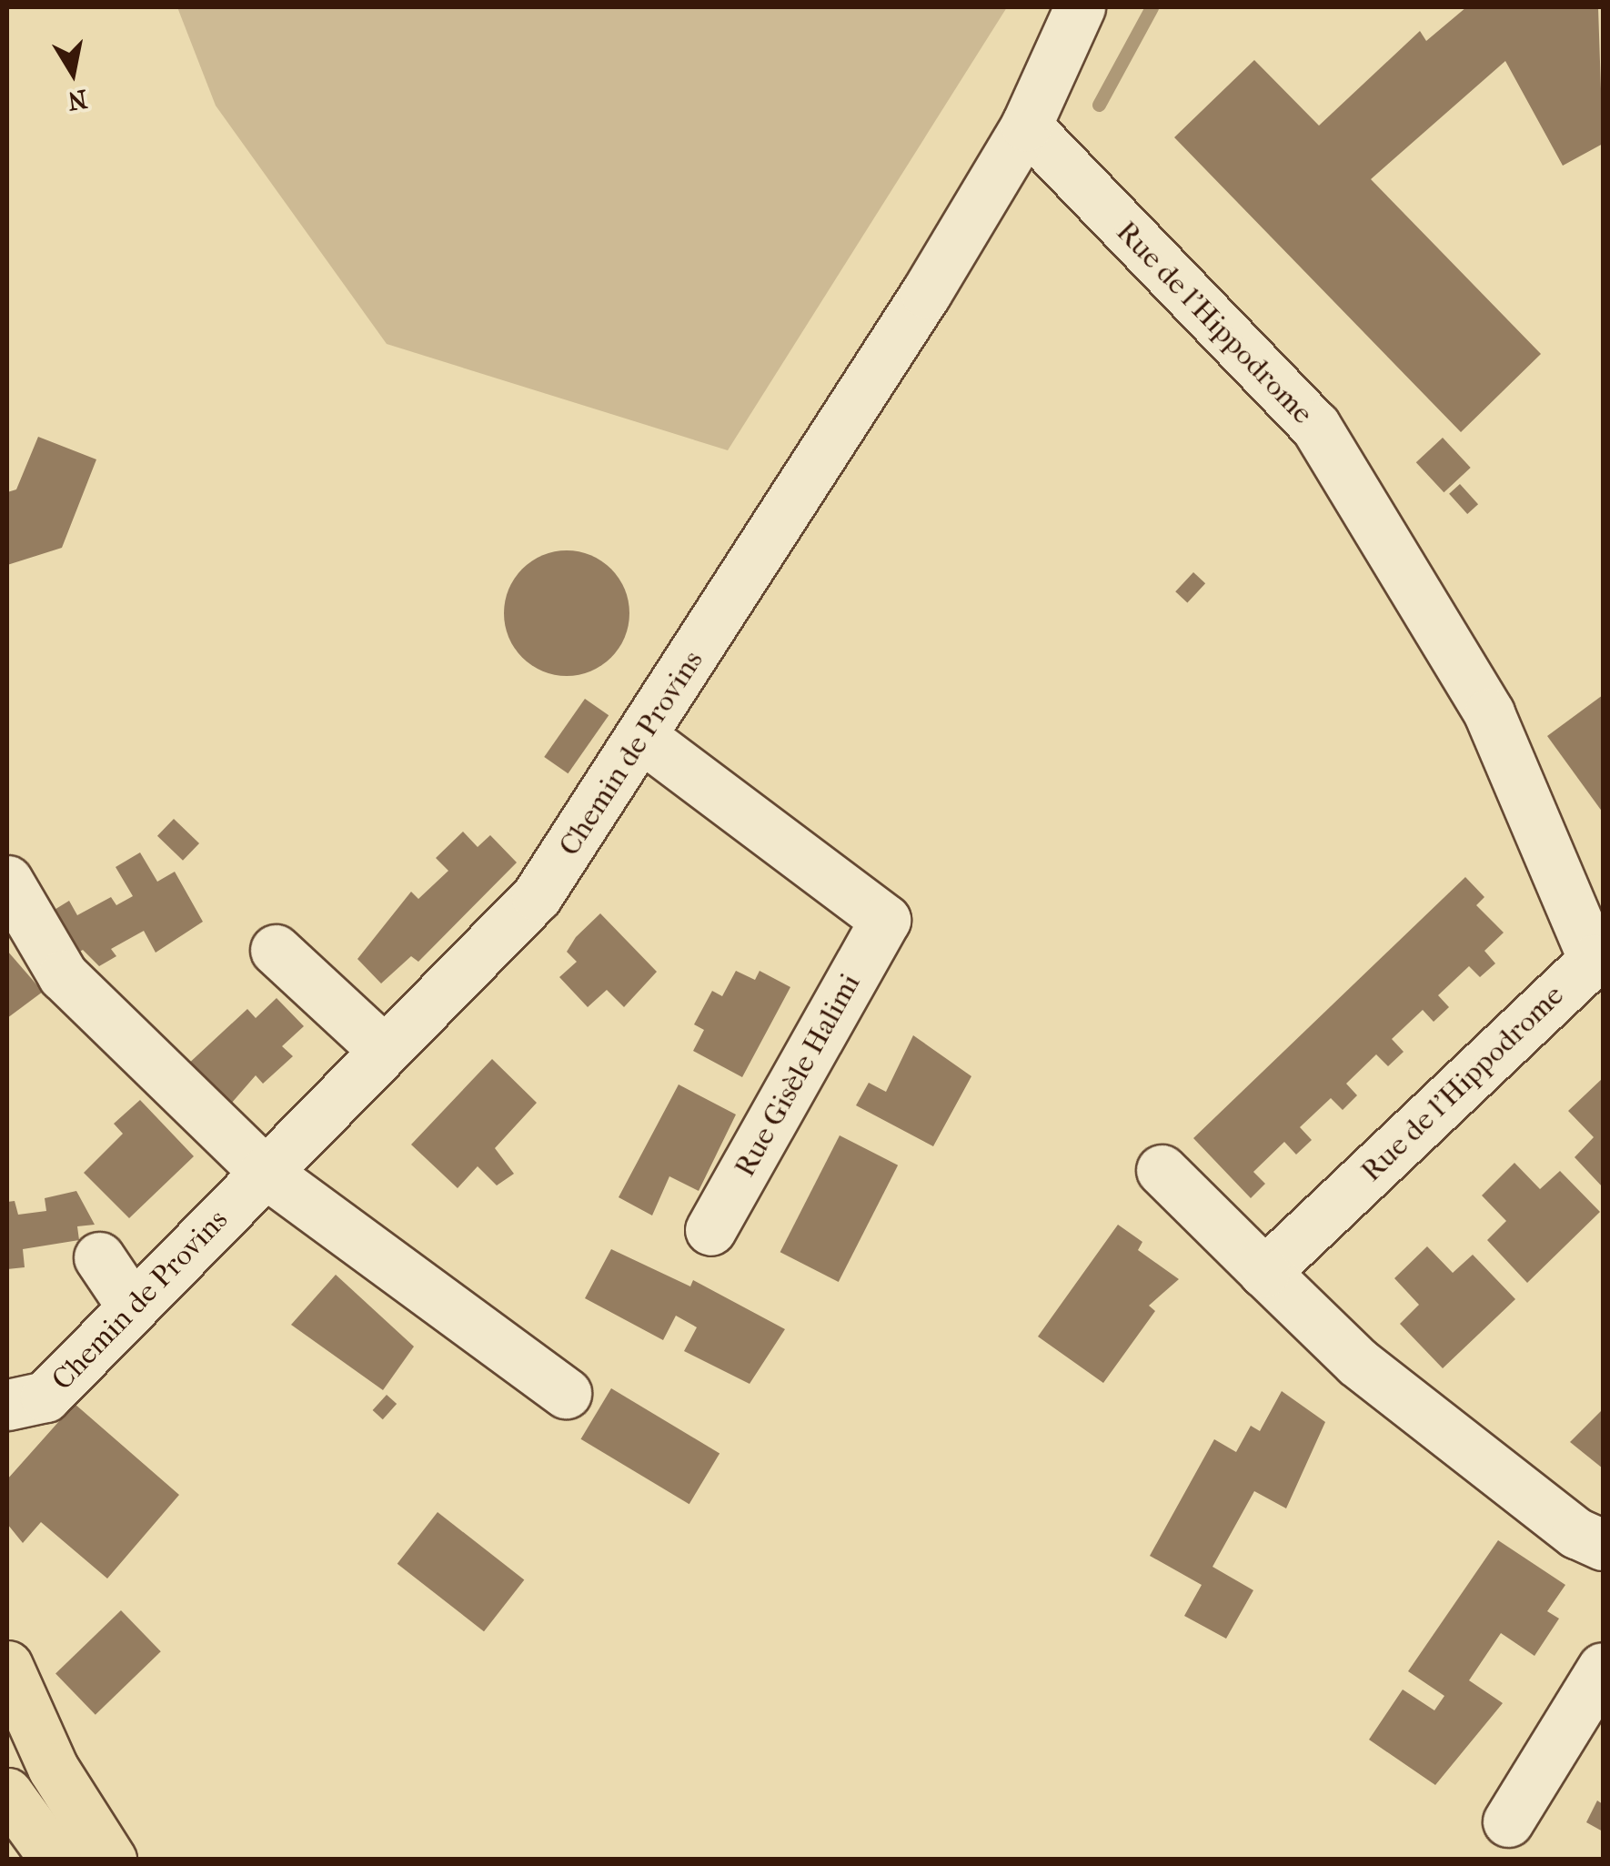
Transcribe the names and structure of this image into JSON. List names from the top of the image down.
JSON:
{
  "streets": {
    "street": ["Rue de l'Hippodrome", "Chemin de Provins", "Rue Gisèle Halimi"]
  },
  "crossings": [
    ["Rue de l'Hippodrome", "Chemin de Provins"],
    ["Chemin de Provins", "Rue Gisèle Halimi"]
  ],
  "north": "bottom"
}
